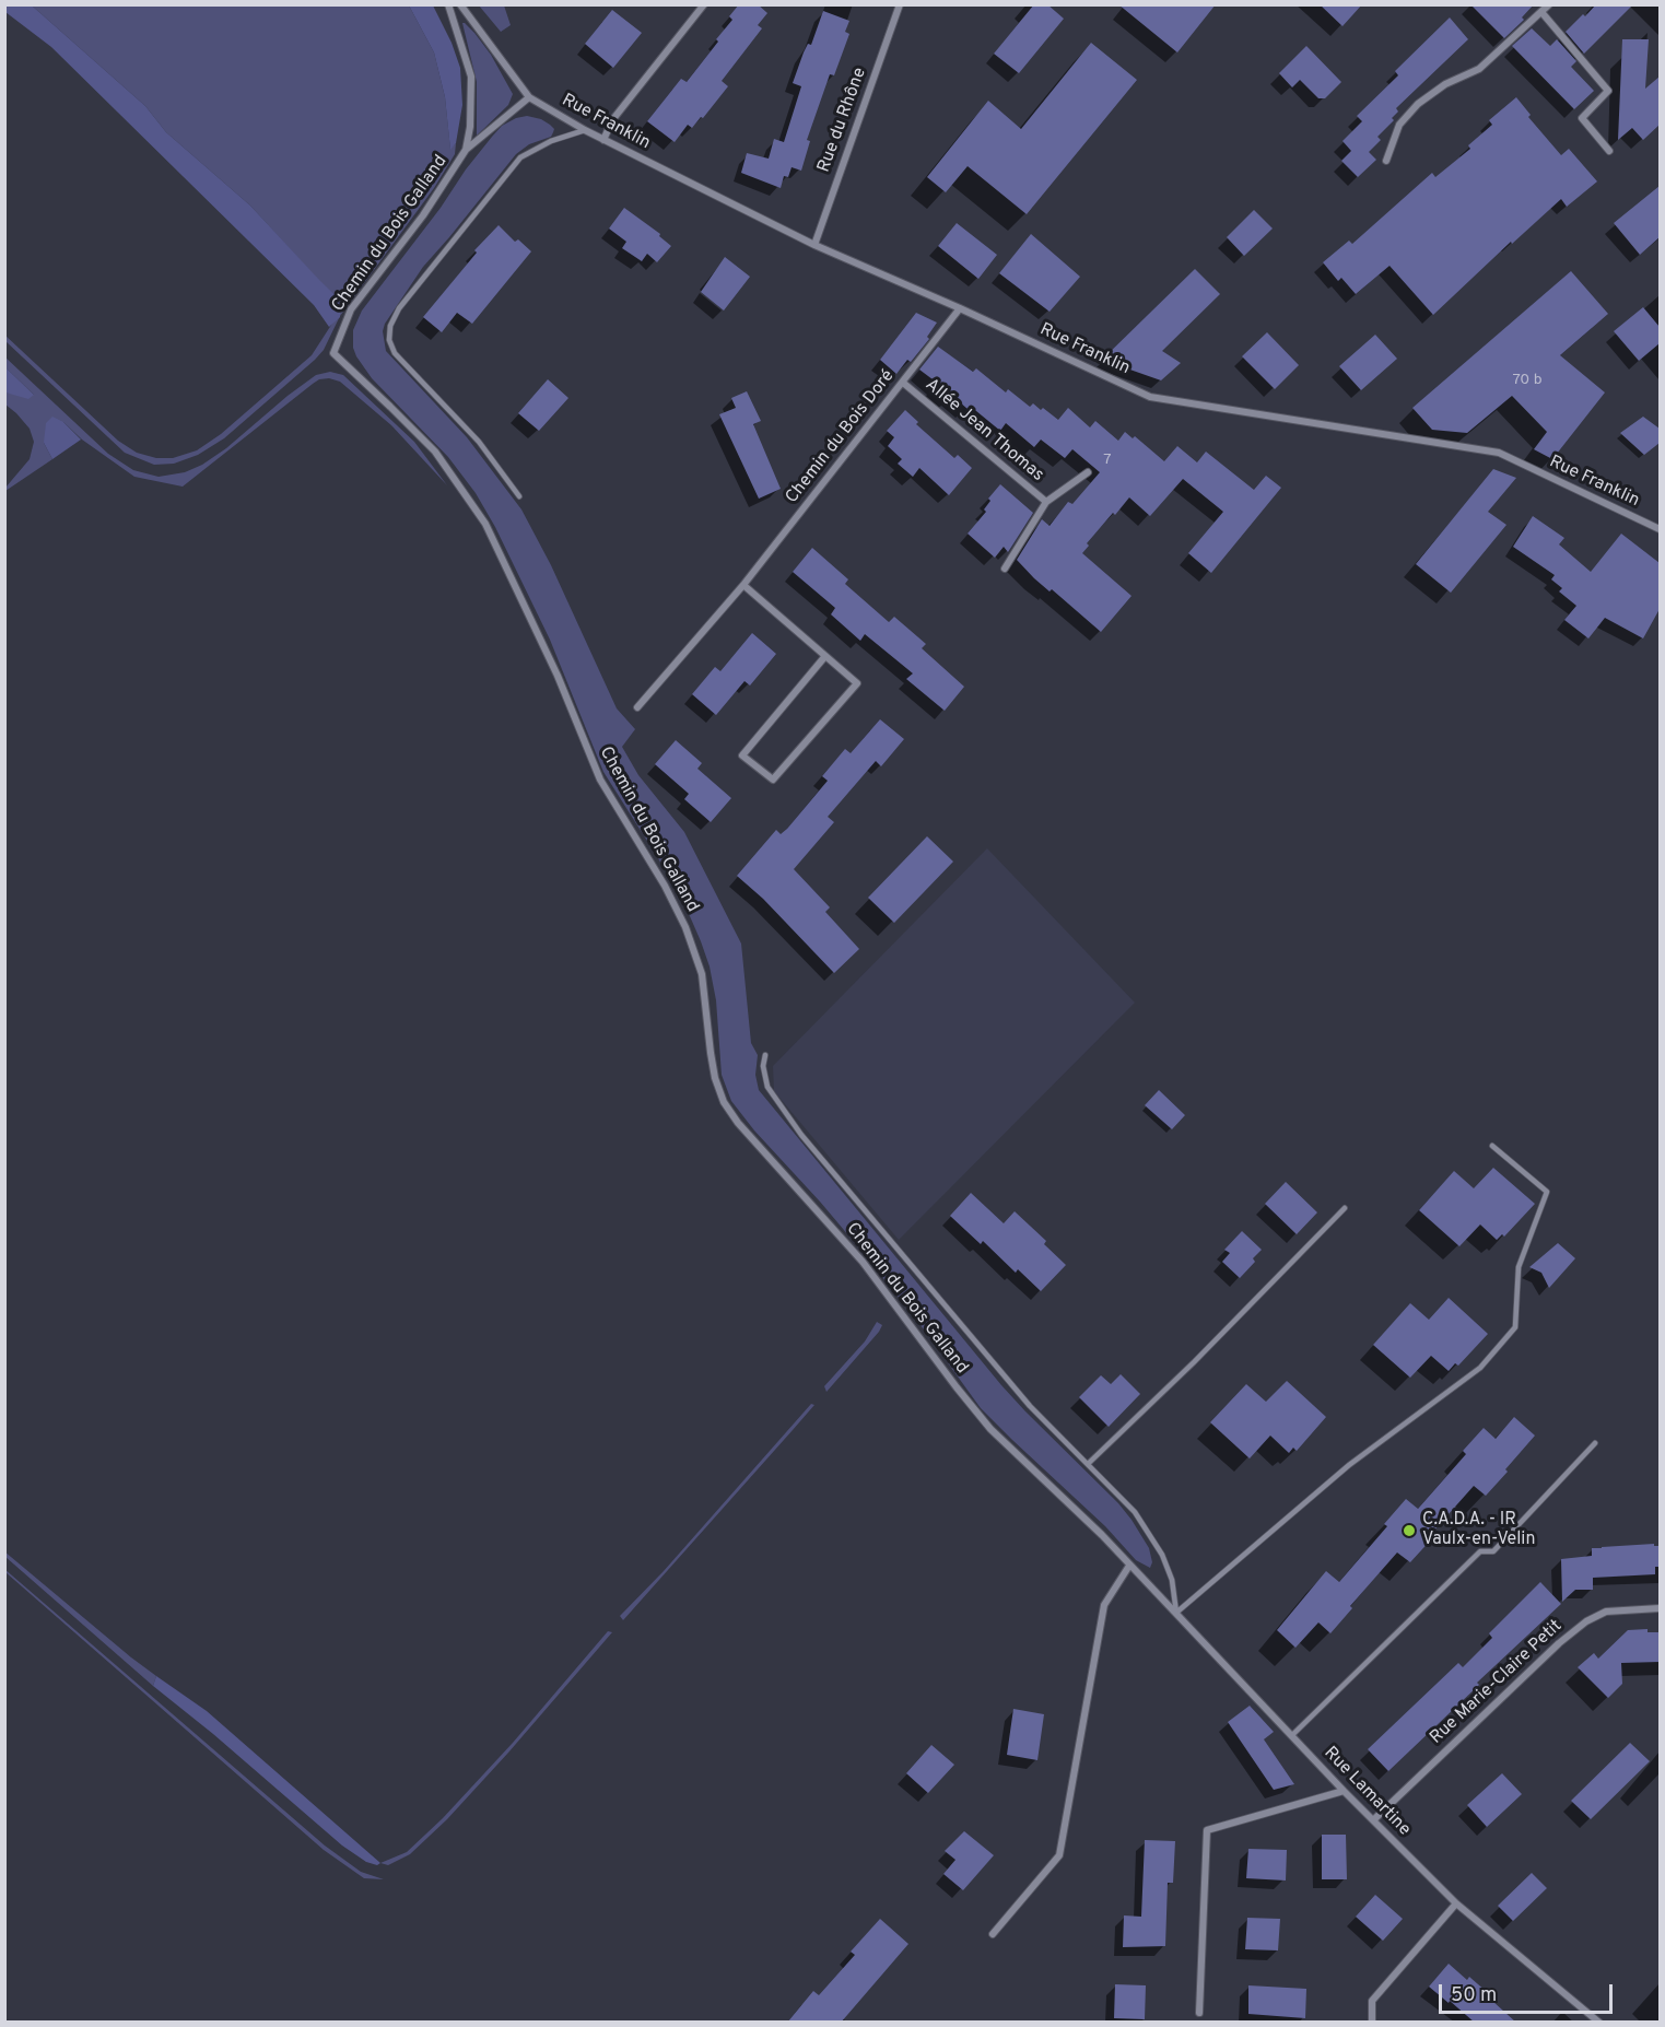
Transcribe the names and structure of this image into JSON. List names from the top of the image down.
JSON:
{
  "streets": {
    "street": [
      "Rue du Rhône",
      "Rue Franklin",
      "Chemin du Bois Galland",
      "Allée Jean Thomas",
      "Chemin du Bois Doré",
      "Rue Marie-Claire Petit",
      "Rue Lamartine"
    ]
  },
  "crossings": [
    ["Rue du Rhône", "Rue Franklin"],
    ["Rue Franklin", "Chemin du Bois Galland"],
    ["Rue Franklin", "Chemin du Bois Doré"],
    ["Chemin du Bois Galland", "Rue Lamartine"],
    ["Allée Jean Thomas", "Chemin du Bois Doré"],
    ["Rue Marie-Claire Petit", "Rue Lamartine"]
  ],
  "places": ["C.A.D.A. - IR Vaulx-en-Velin"],
  "house_numbers": ["70 b", "7"],
  "scale_bar": "50 m"
}
